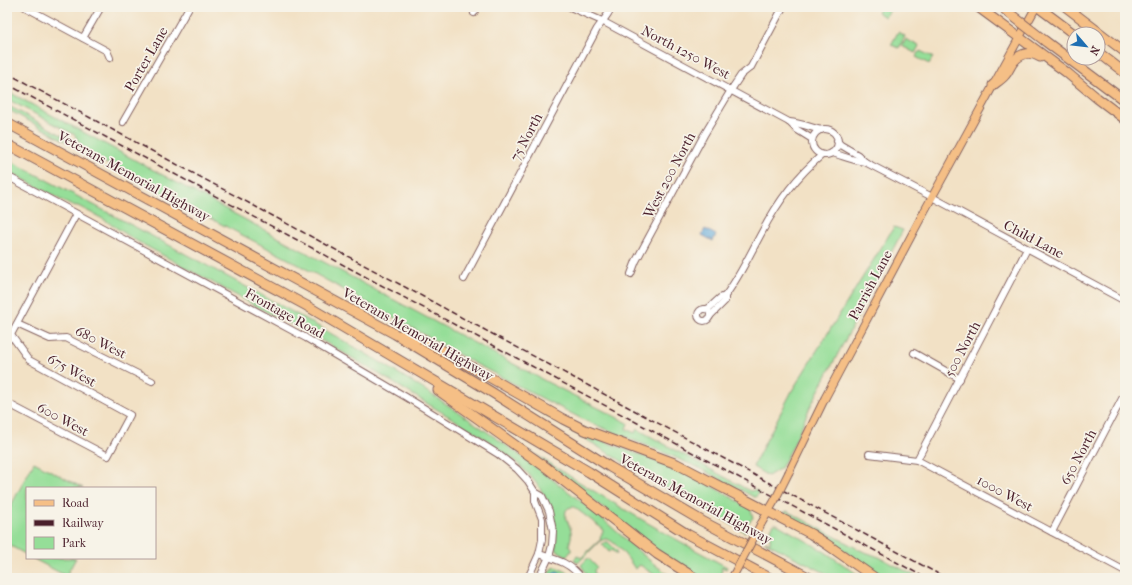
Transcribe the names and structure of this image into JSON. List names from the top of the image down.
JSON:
{
  "streets": {
    "highway": ["Veterans Memorial Highway"],
    "main road": ["Parrish Lane"],
    "street": [
      "North 1250 West",
      "Porter Lane",
      "75 North",
      "West 200 North",
      "Child Lane",
      "Frontage Road",
      "680 West",
      "500 North",
      "675 West",
      "600 West",
      "650 North",
      "1000 West"
    ]
  },
  "crossings": [
    ["North 1250 West", "75 North"],
    ["North 1250 West", "West 200 North"],
    ["Child Lane", "Parrish Lane"],
    ["Child Lane", "500 North"],
    ["500 North", "1000 West"],
    ["675 West", "600 West"],
    ["650 North", "1000 West"]
  ],
  "legend": ["Road", "Railway", "Park"],
  "north": "bottom right"
}
